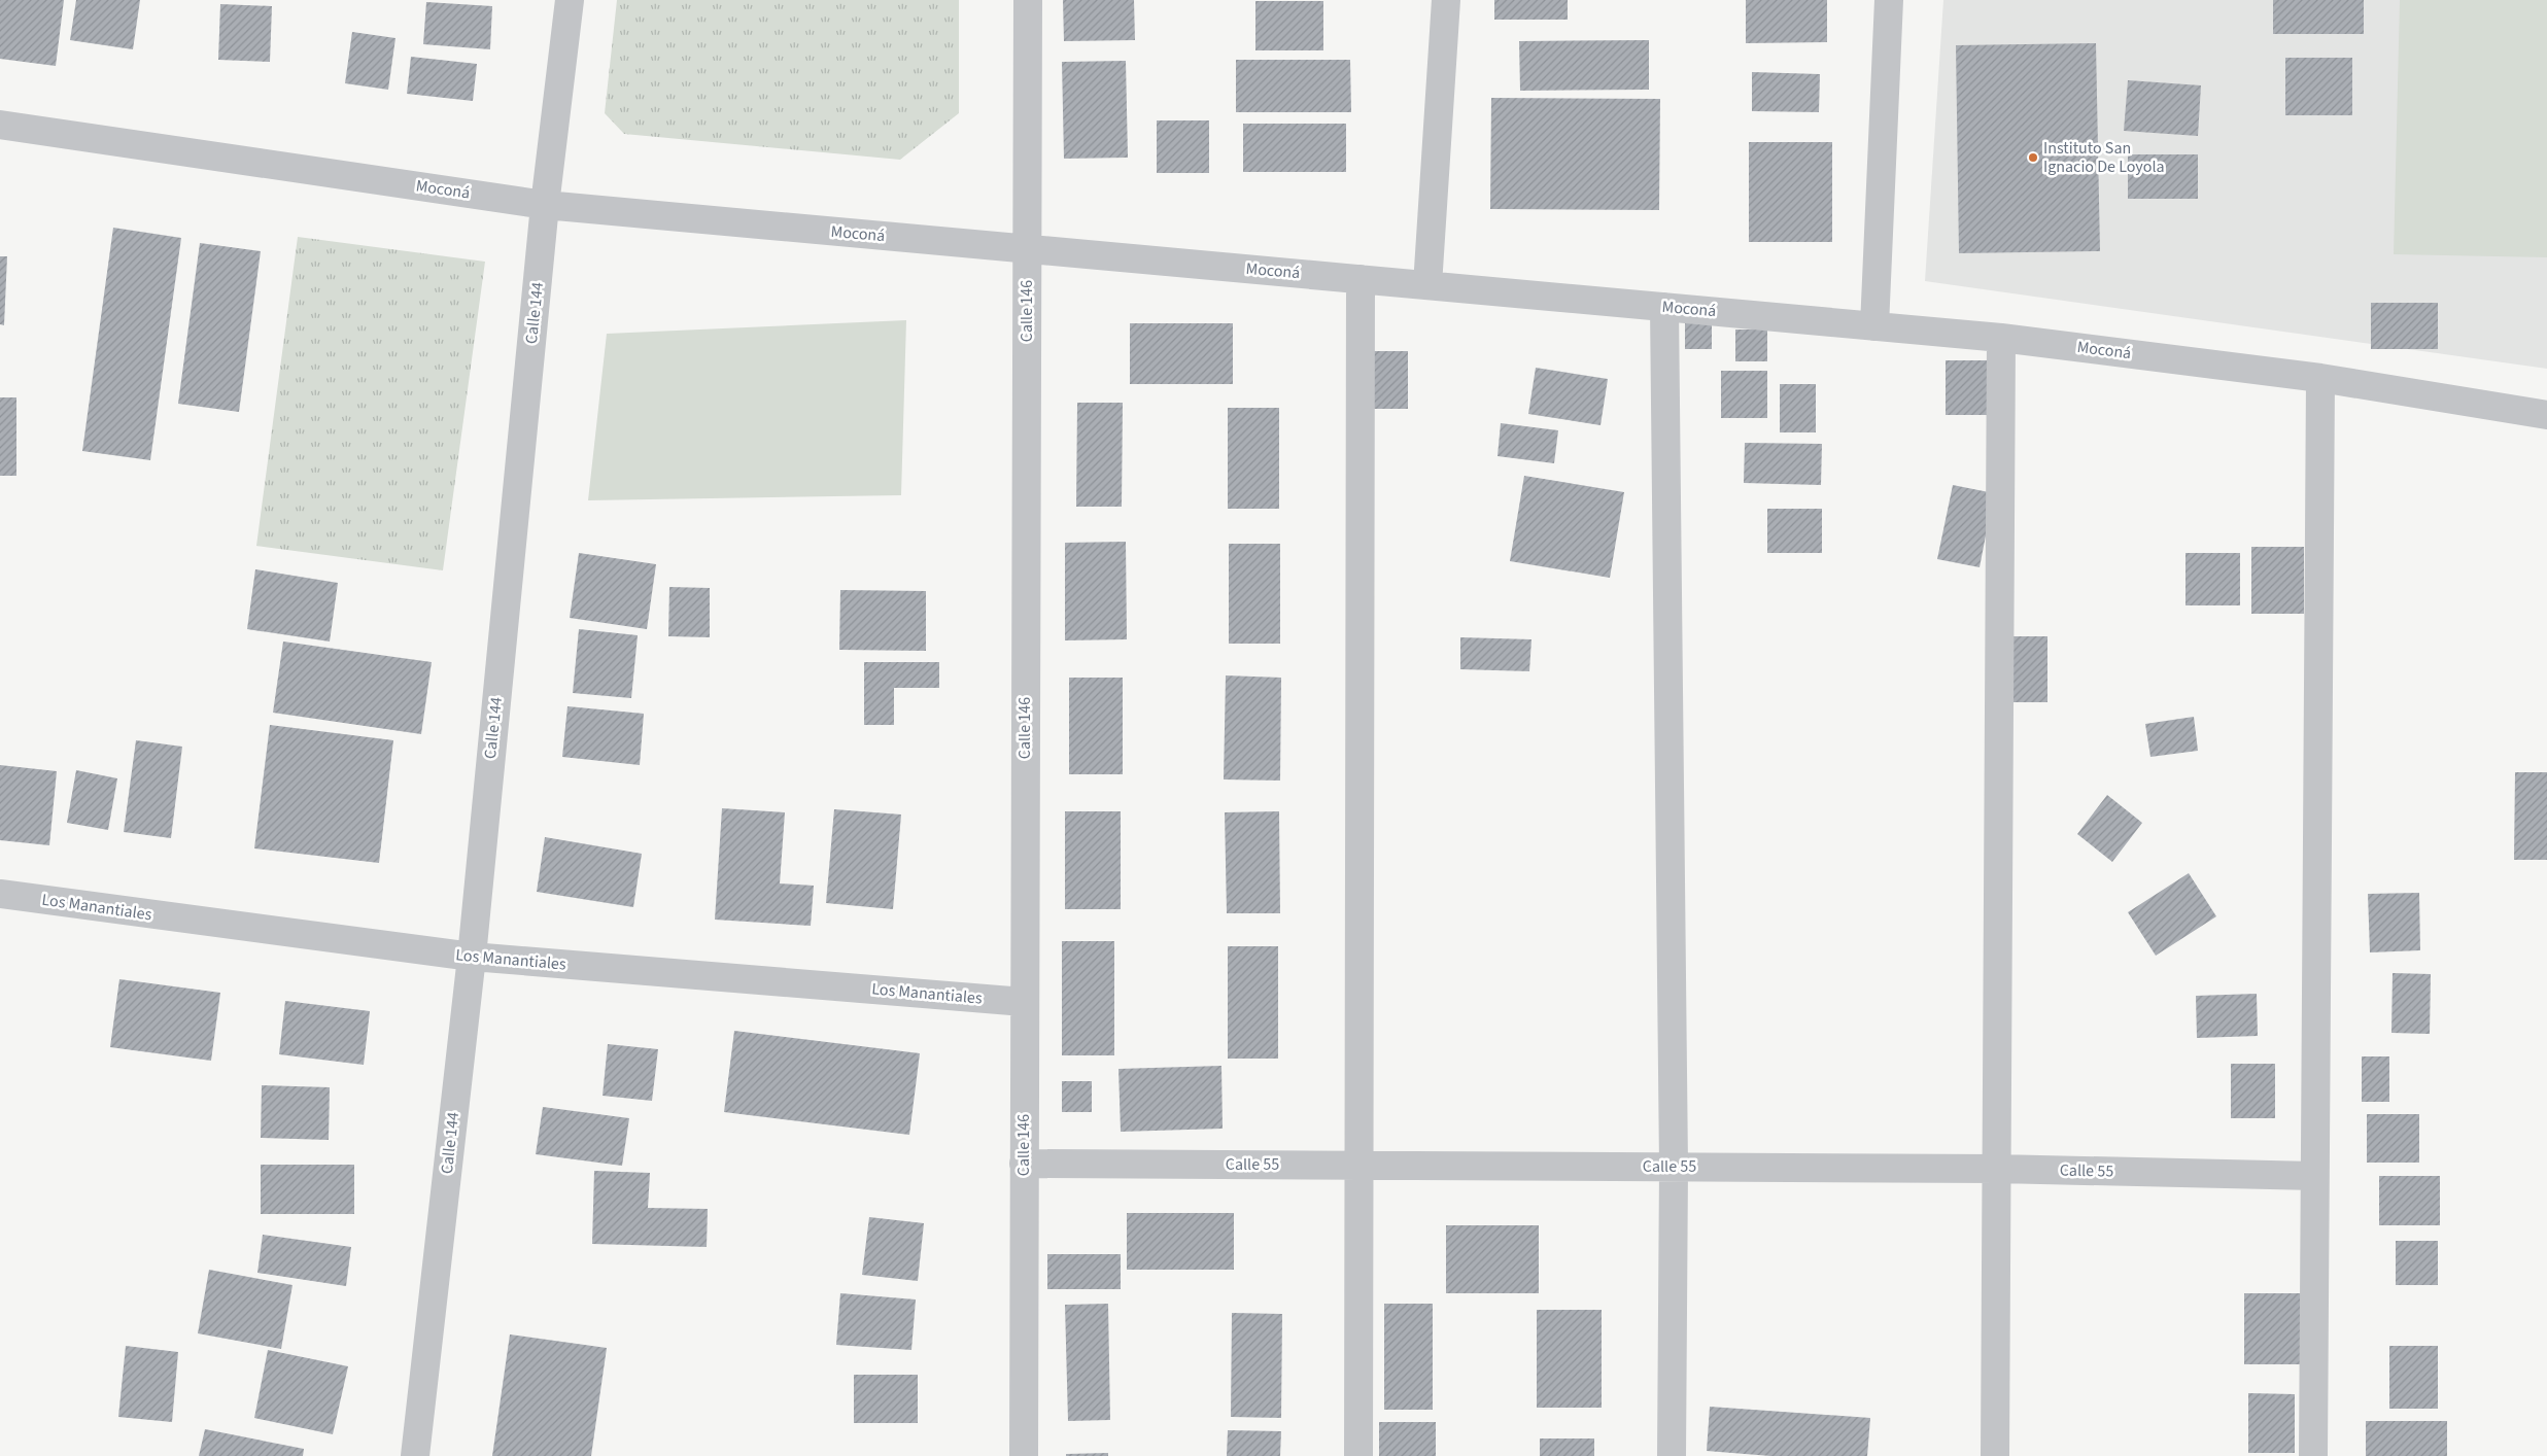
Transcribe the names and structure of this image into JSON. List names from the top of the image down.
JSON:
{
  "streets": {
    "street": [
      "Moconá",
      "Calle 146",
      "Calle 144",
      "Los Manantiales",
      "Calle 55"
    ]
  },
  "crossings": [
    ["Moconá", "Calle 146"],
    ["Moconá", "Calle 144"],
    ["Calle 146", "Los Manantiales"],
    ["Calle 146", "Calle 55"],
    ["Calle 144", "Los Manantiales"]
  ],
  "places": ["Instituto San Ignacio De Loyola"]
}
